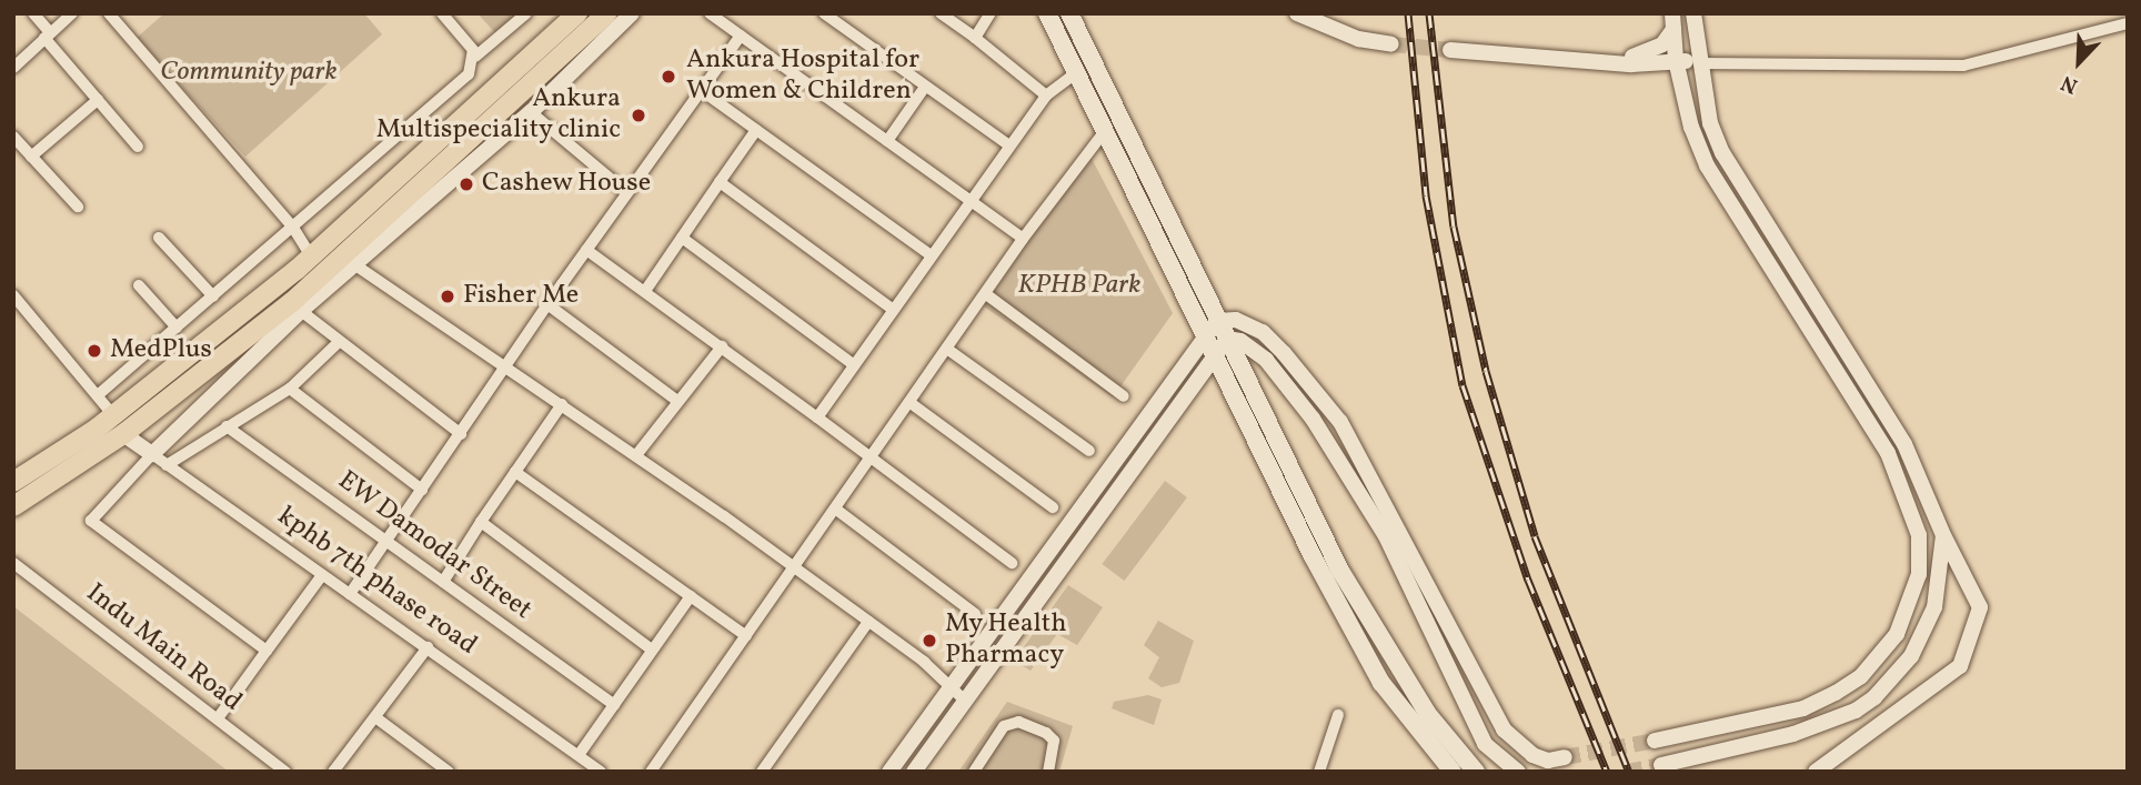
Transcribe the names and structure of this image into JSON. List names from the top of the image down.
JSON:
{
  "streets": {
    "street": ["EW Damodar Street", "kphb 7th phase road", "Indu Main Road"]
  },
  "parks": ["Community park", "KPHB Park"],
  "places": [
    "Ankura Hospital for Women & Children",
    "Ankura Multispeciality clinic",
    "Cashew House",
    "Fisher Me",
    "MedPlus",
    "My Health Pharmacy"
  ],
  "north": "bottom left"
}
